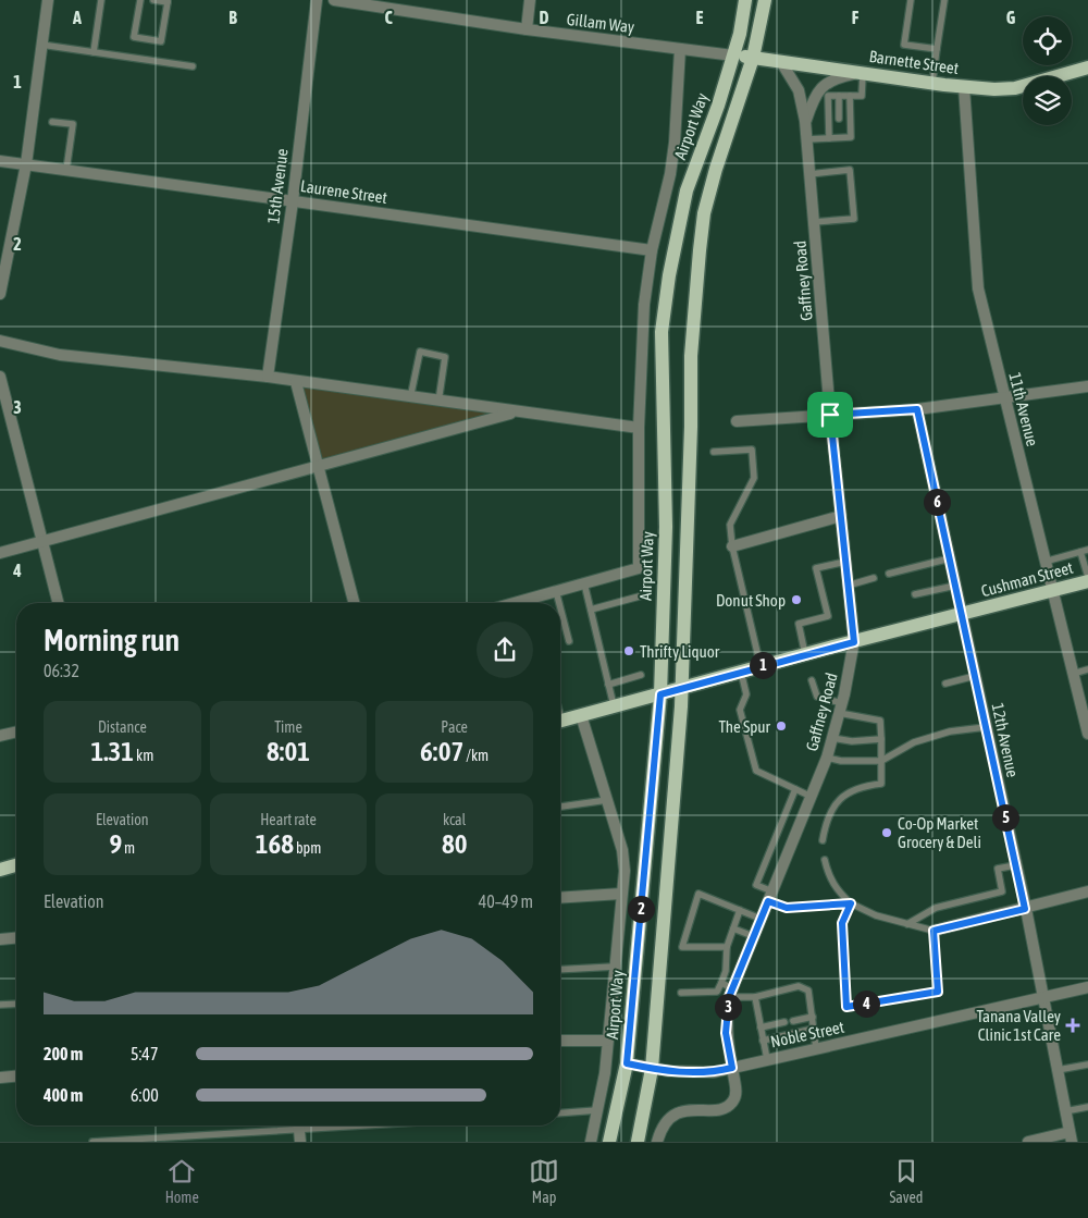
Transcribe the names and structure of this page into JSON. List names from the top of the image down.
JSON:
{
  "streets": {
    "main road": ["Barnette Street", "Airport Way", "Cushman Street"],
    "street": [
      "Gillam Way",
      "15th Avenue",
      "Laurene Street",
      "Gaffney Road",
      "11th Avenue",
      "12th Avenue",
      "Noble Street"
    ]
  },
  "crossings": [
    ["Gillam Way", "Barnette Street"],
    ["Gillam Way", "Airport Way"],
    ["Barnette Street", "Airport Way"],
    ["Barnette Street", "Gaffney Road"],
    ["Barnette Street", "11th Avenue"],
    ["Airport Way", "Cushman Street"],
    ["Airport Way", "Noble Street"],
    ["15th Avenue", "Laurene Street"],
    ["Gaffney Road", "Cushman Street"],
    ["Gaffney Road", "Noble Street"],
    ["11th Avenue", "Cushman Street"],
    ["Cushman Street", "12th Avenue"],
    ["12th Avenue", "Noble Street"]
  ],
  "places": {
    "other": [
      "Donut Shop",
      "Thrifty Liquor",
      "The Spur",
      "Co-Op Market Grocery & Deli"
    ],
    "health": ["Tanana Valley Clinic 1st Care"]
  },
  "page": {
    "pins": [
      "6",
      "1",
      "5",
      "2",
      "4",
      "3"
    ],
    "heading": ["Morning run", "06:32"],
    "stats": [
      ["Distance", "1.31 km"],
      ["Time", "8:01"],
      ["Pace", "6:07 /km"],
      ["Elevation", "9 m"],
      ["Heart rate", "168 bpm"],
      ["kcal", "80"]
    ],
    "chart": ["Elevation", "40–49 m"],
    "list": [
      {
        "name": "200 m",
        "note": "5:47"
      },
      {
        "name": "400 m",
        "note": "6:00"
      }
    ],
    "tabs": ["Home", "Map", "Saved"]
  },
  "grid": {
    "columns": [
      "A",
      "B",
      "C",
      "D",
      "E",
      "F",
      "G"
    ],
    "rows": [
      "1",
      "2",
      "3",
      "4"
    ]
  }
}
